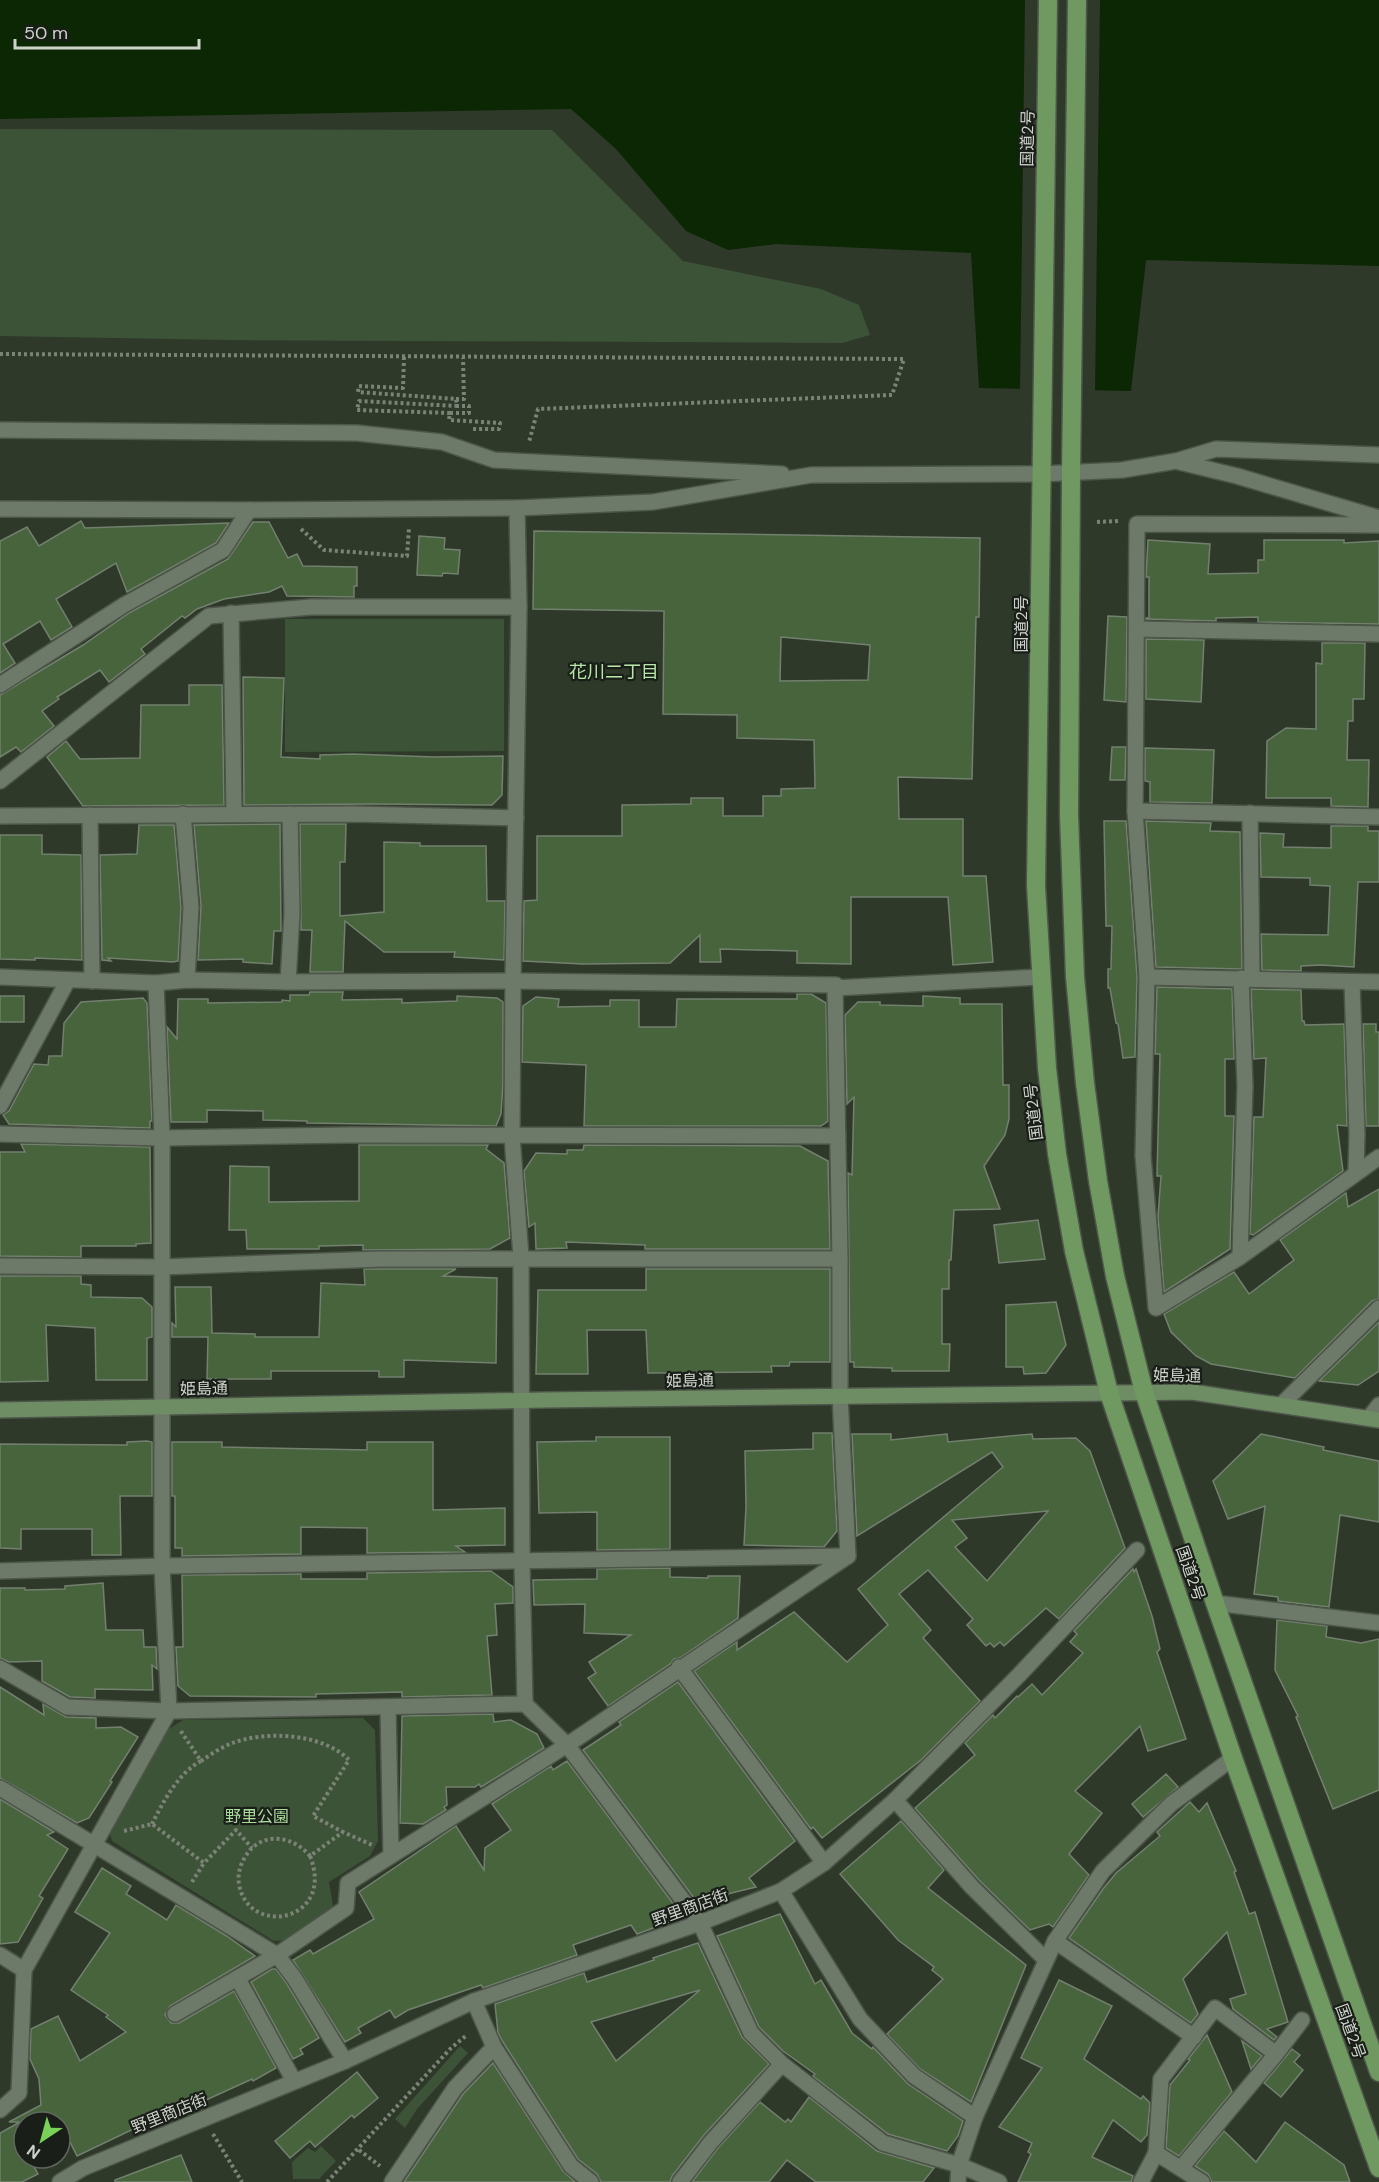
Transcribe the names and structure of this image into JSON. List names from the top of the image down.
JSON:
{
  "streets": {
    "highway": ["国道2号"],
    "main road": ["姫島通"],
    "street": ["野里商店街"]
  },
  "crossings": [
    ["国道2号", "姫島通"]
  ],
  "districts": ["花川二丁目"],
  "parks": ["野里公園"],
  "scale_bar": "50 m",
  "north": "bottom left"
}
